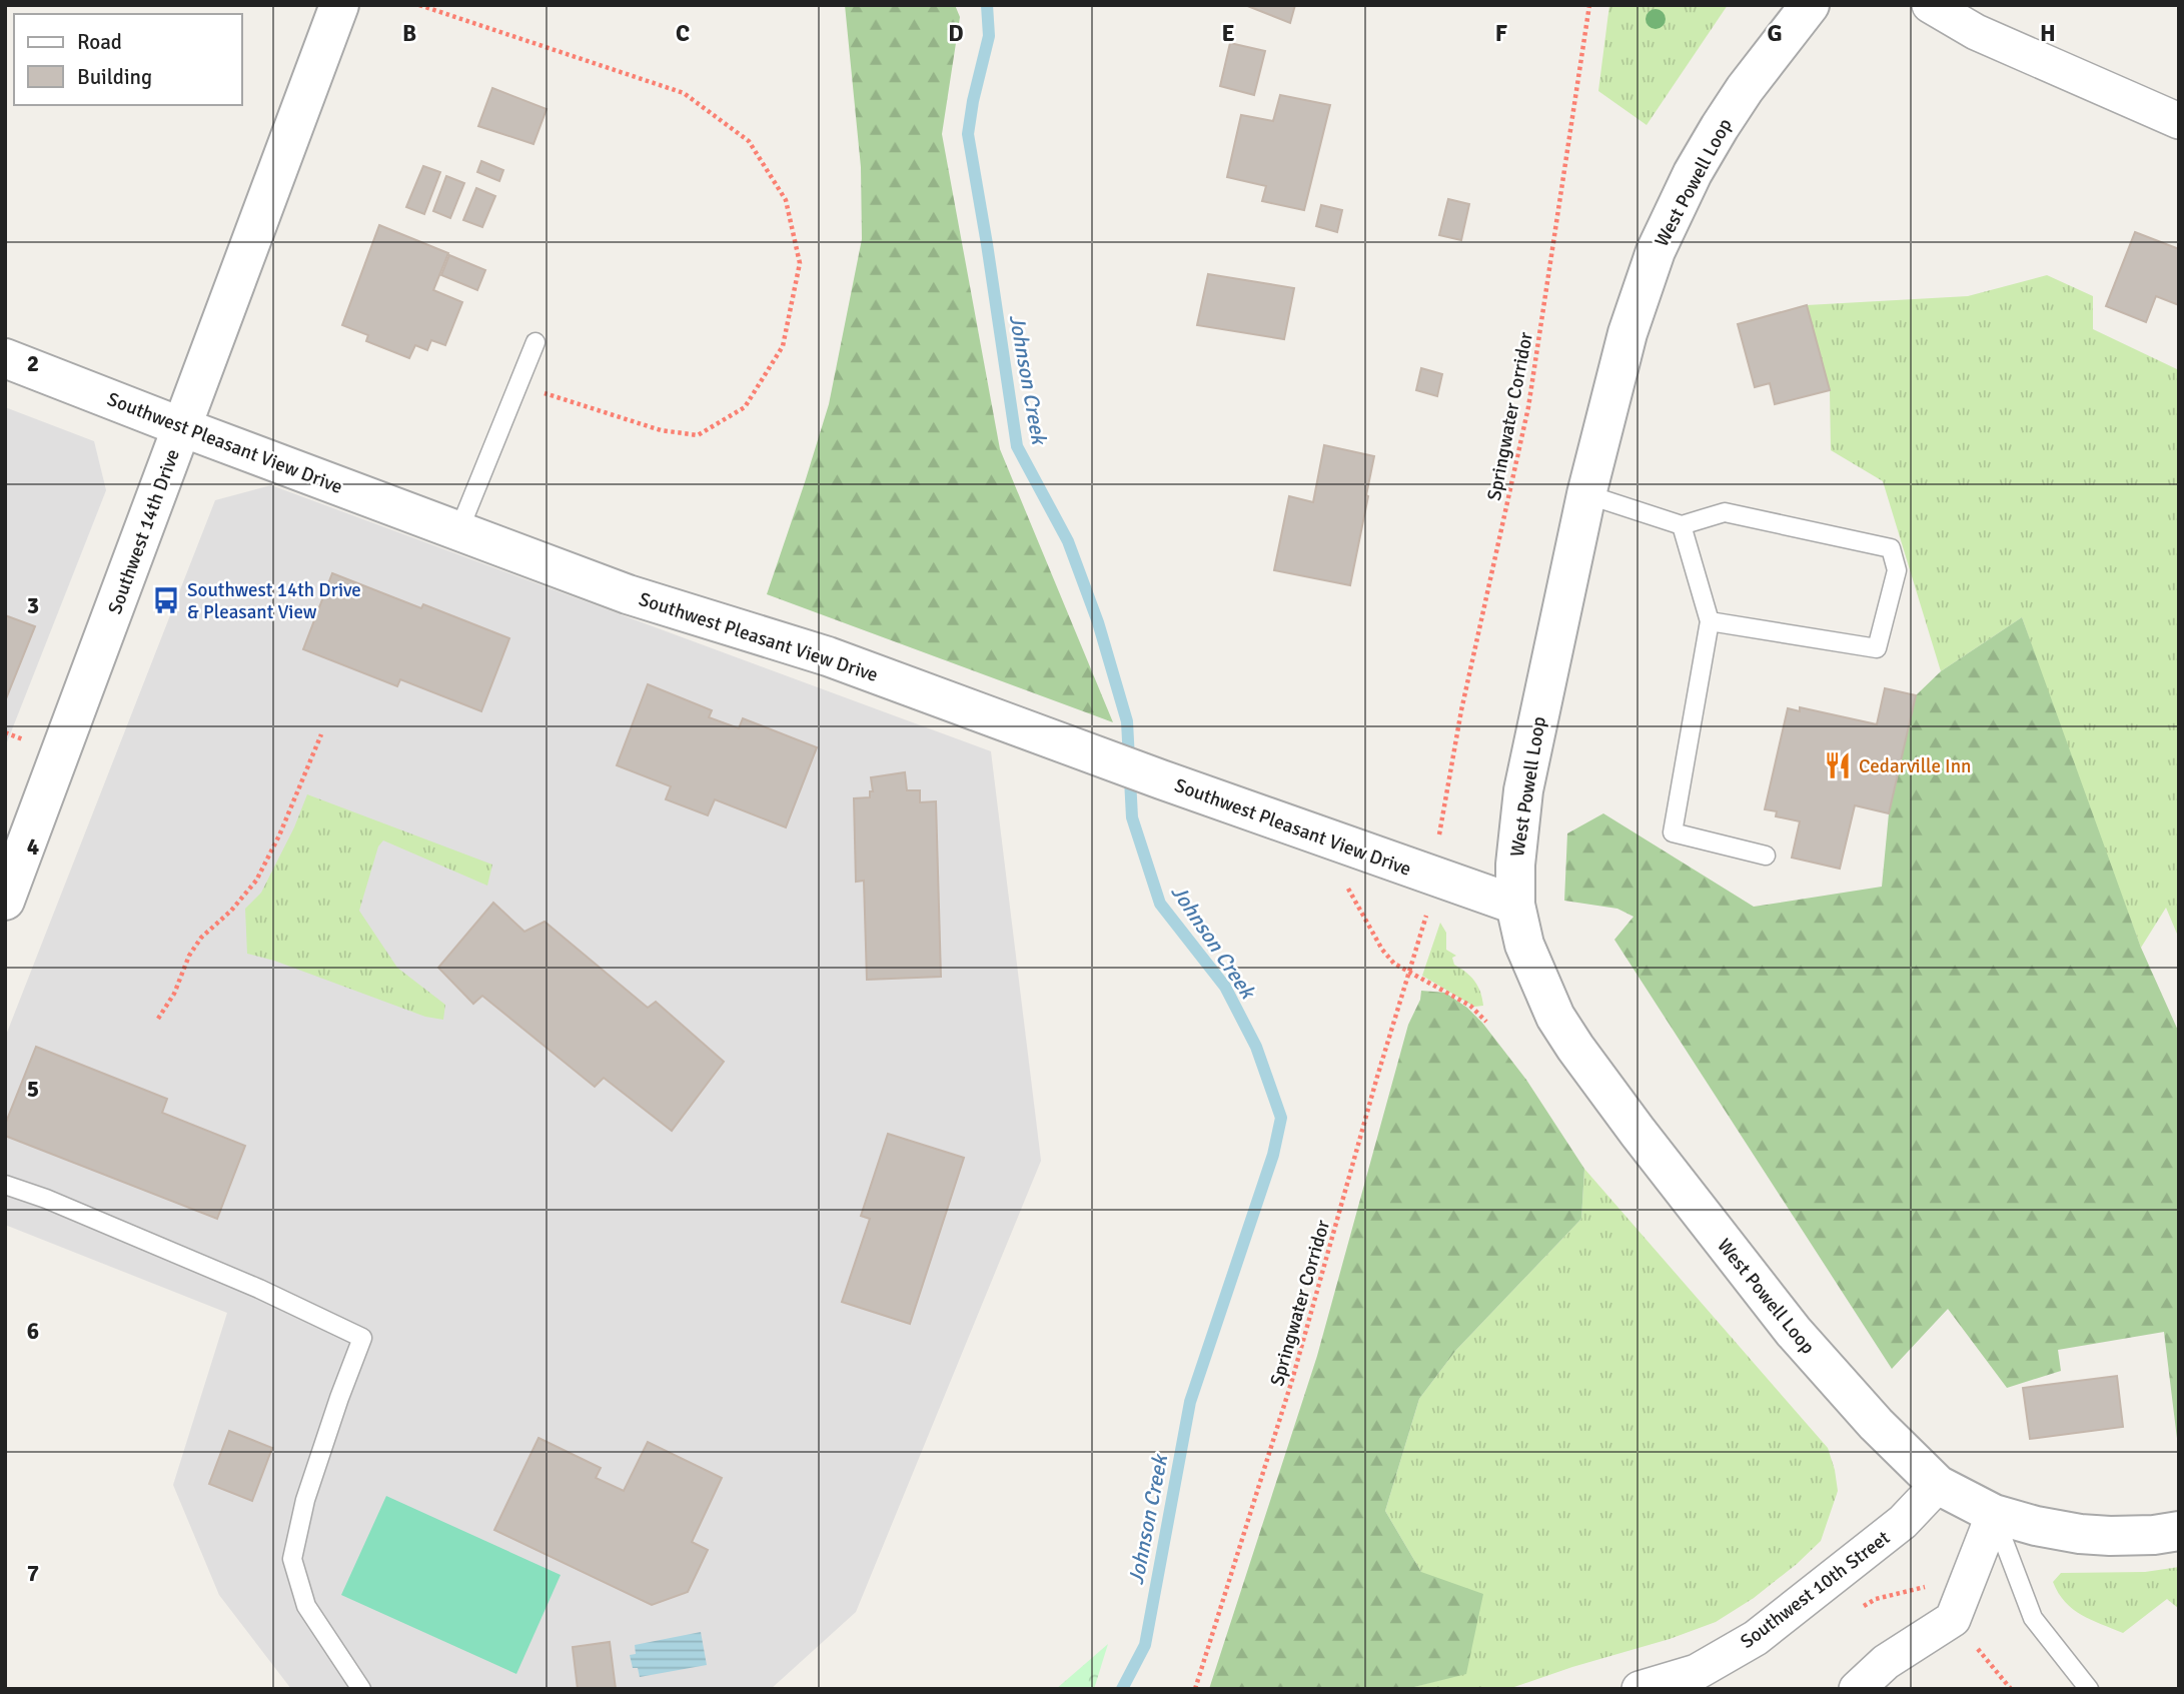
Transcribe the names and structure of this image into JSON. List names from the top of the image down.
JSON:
{
  "streets": {
    "street": [
      "West Powell Loop",
      "Southwest Pleasant View Drive",
      "Southwest 14th Drive",
      "Southwest 10th Street"
    ],
    "path": ["Springwater Corridor"]
  },
  "crossings": [
    ["West Powell Loop", "Southwest Pleasant View Drive"],
    ["West Powell Loop", "Southwest 10th Street"],
    ["Southwest Pleasant View Drive", "Southwest 14th Drive"]
  ],
  "water": ["Johnson Creek"],
  "places": {
    "bus stop": ["Southwest 14th Drive & Pleasant View"],
    "restaurant": ["Cedarville Inn"]
  },
  "legend": ["Road", "Building"],
  "grid": {
    "columns": [
      "B",
      "C",
      "D",
      "E",
      "F",
      "G",
      "H"
    ],
    "rows": [
      "2",
      "3",
      "4",
      "5",
      "6",
      "7"
    ]
  }
}
